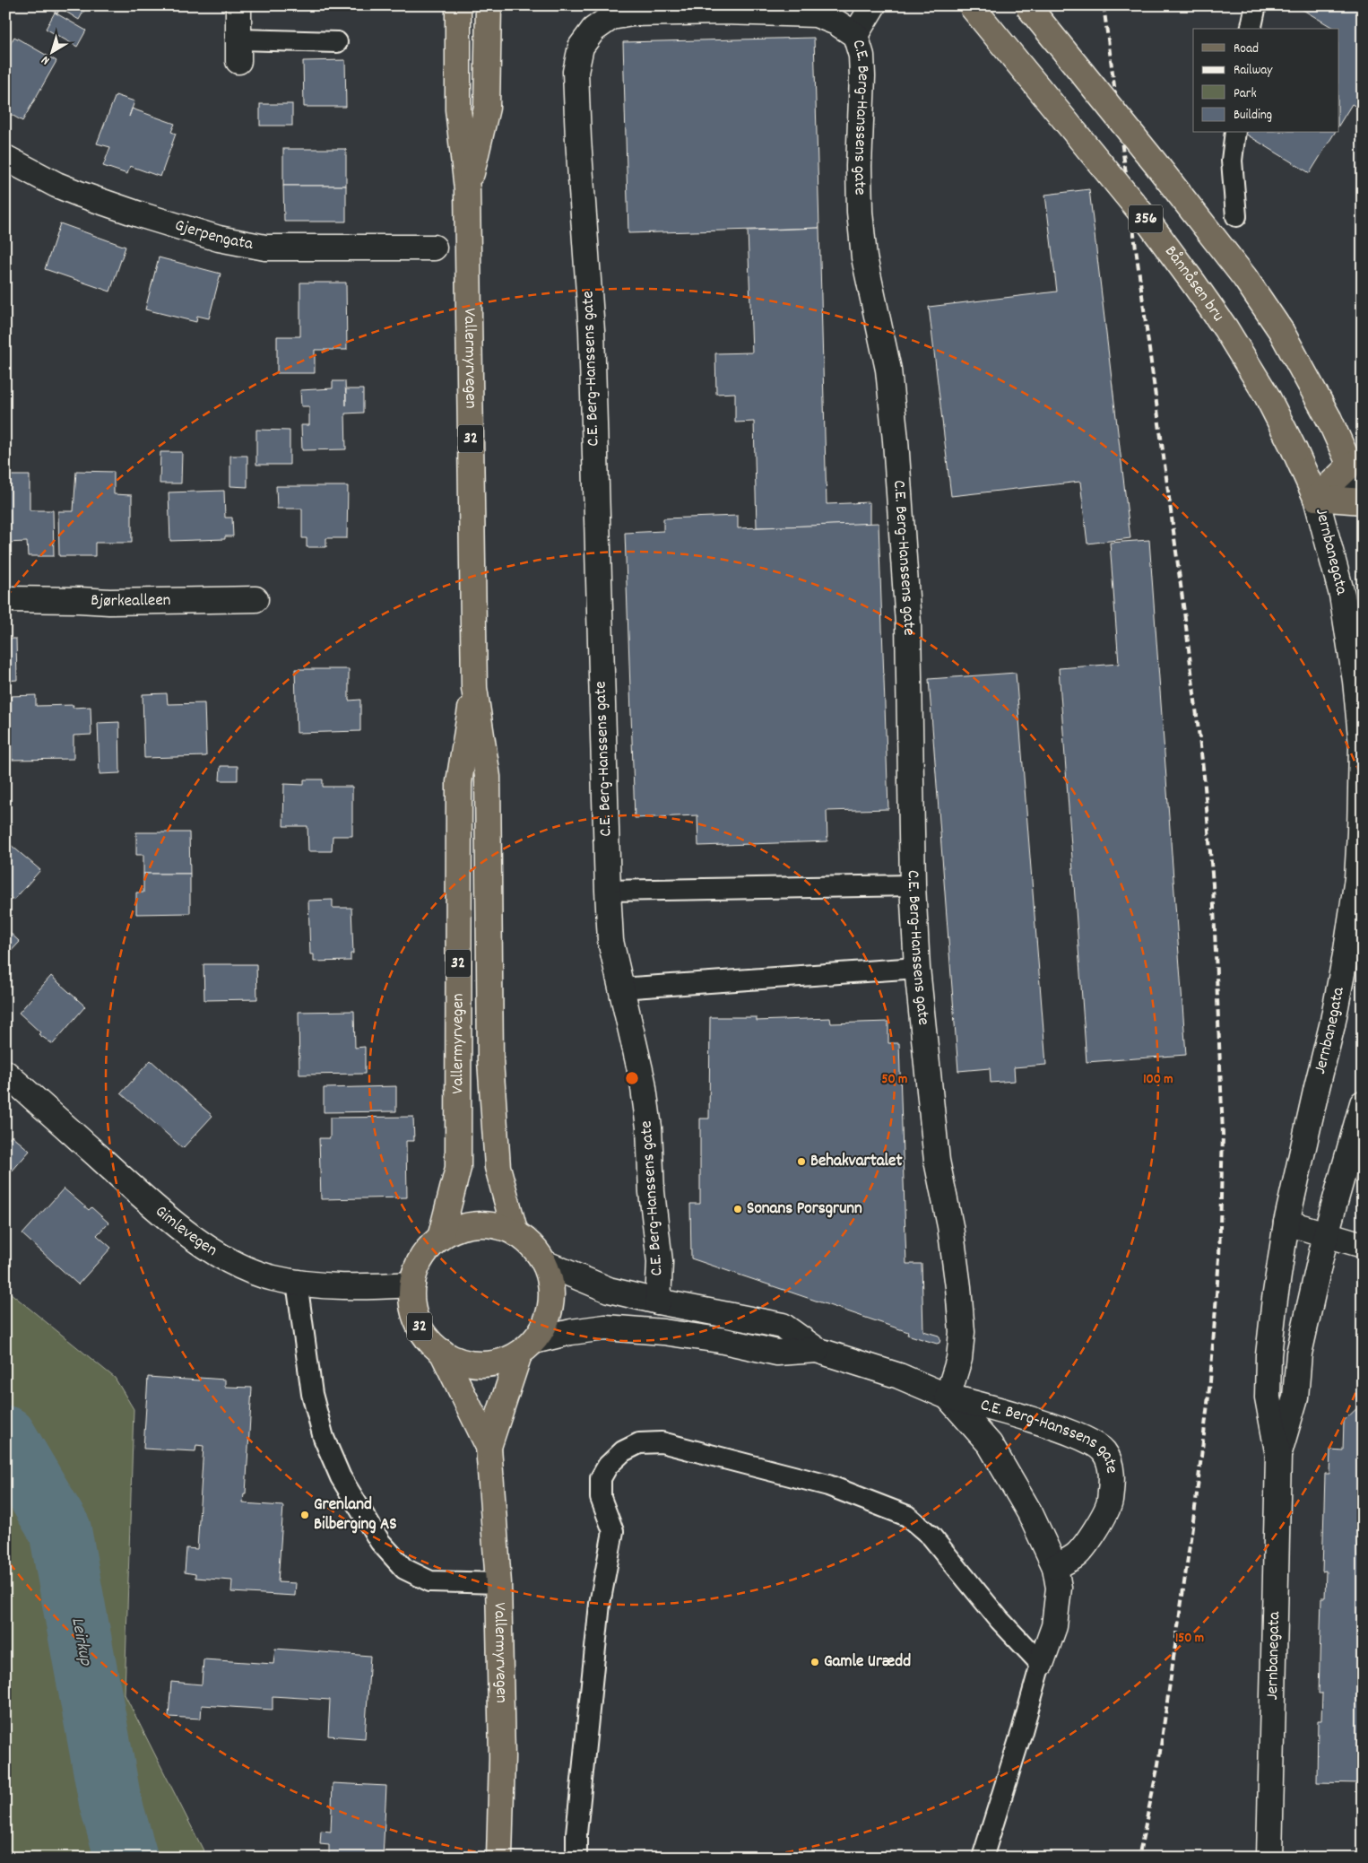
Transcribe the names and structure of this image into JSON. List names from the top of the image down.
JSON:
{
  "streets": {
    "main road": [
      "356",
      "Bånnåsen bru",
      "Vallermyrvegen",
      "32",
      "Jernbanegata"
    ],
    "street": [
      "C.E. Berg-Hanssens gate",
      "Gjerpengata",
      "Bjørkealleen",
      "Gimlevegen"
    ]
  },
  "crossings": [
    ["C.E. Berg-Hanssens gate", "Vallermyrvegen"],
    ["C.E. Berg-Hanssens gate", "32"],
    ["C.E. Berg-Hanssens gate", "Gimlevegen"],
    ["Bånnåsen bru", "Jernbanegata"],
    ["Vallermyrvegen", "32"],
    ["Vallermyrvegen", "Gimlevegen"],
    ["32", "Gimlevegen"]
  ],
  "water": ["Leirkup"],
  "places": [
    "Behakvartalet",
    "Sonans Porsgrunn",
    "Grenland Bilberging AS",
    "Gamle Urædd"
  ],
  "legend": [
    "Road",
    "Railway",
    "Park",
    "Building"
  ],
  "north": "bottom left",
  "rings": ["50 m", "100 m", "150 m"]
}
